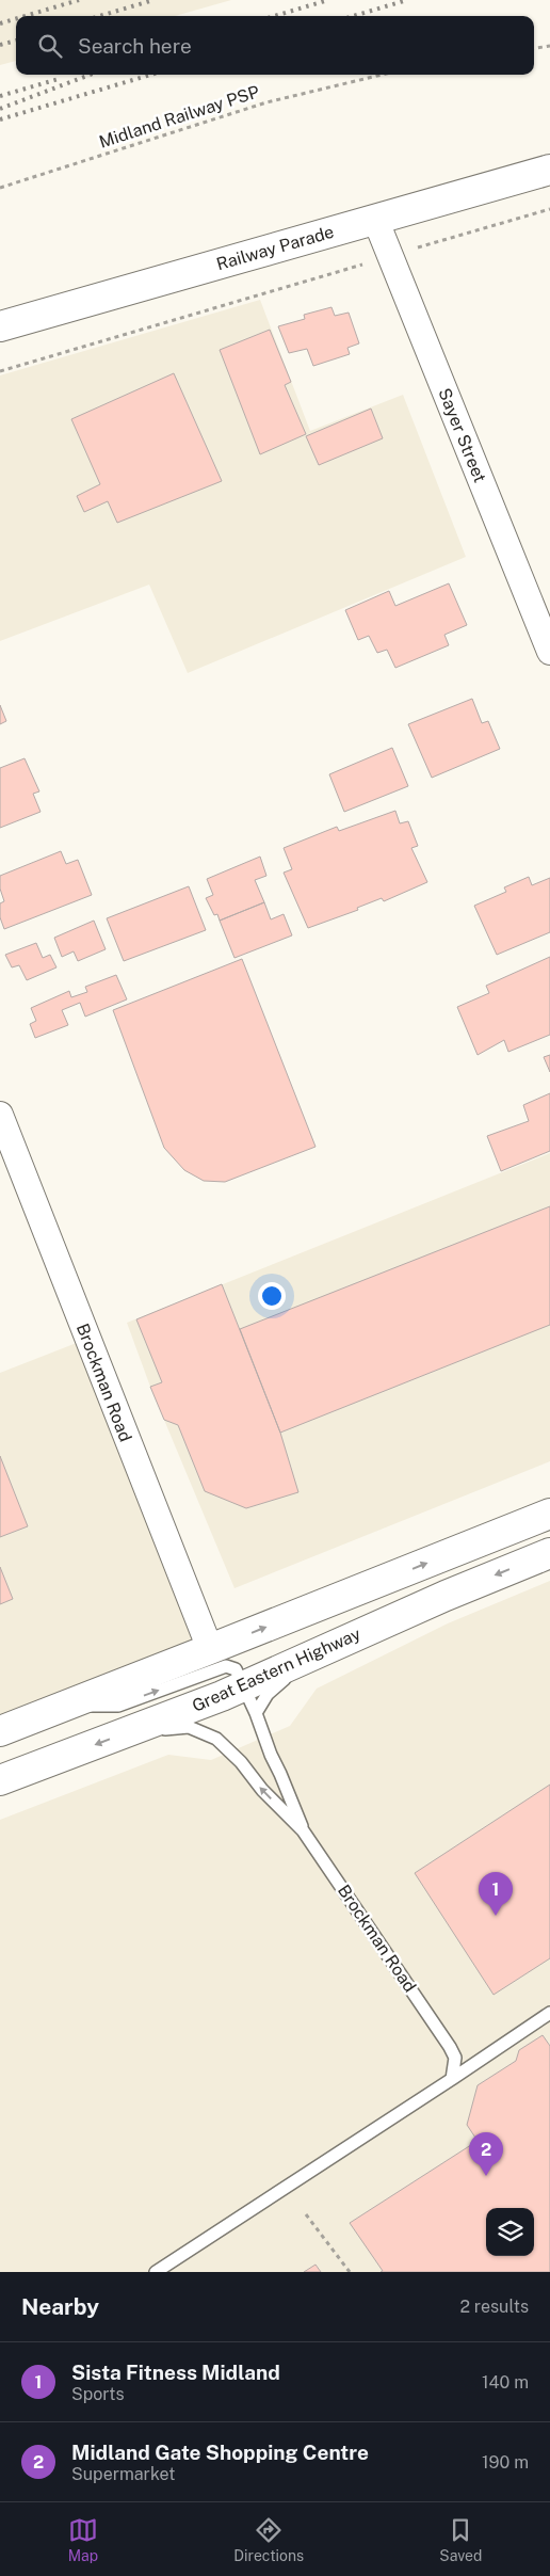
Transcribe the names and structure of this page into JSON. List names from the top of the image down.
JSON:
{
  "streets": {
    "main road": ["Railway Parade", "Great Eastern Highway"],
    "street": ["Sayer Street", "Brockman Road"],
    "path": ["Midland Railway PSP"]
  },
  "crossings": [
    ["Railway Parade", "Sayer Street"],
    ["Brockman Road", "Great Eastern Highway"]
  ],
  "page": {
    "search": "Search here",
    "pins": ["1", "2"],
    "heading": ["Nearby", "2 results"],
    "list": [
      {
        "mark": "1",
        "name": "Sista Fitness Midland",
        "note": "Sports",
        "value": "140 m"
      },
      {
        "mark": "2",
        "name": "Midland Gate Shopping Centre",
        "note": "Supermarket",
        "value": "190 m"
      }
    ],
    "nav": ["Map", "Directions", "Saved"]
  }
}
